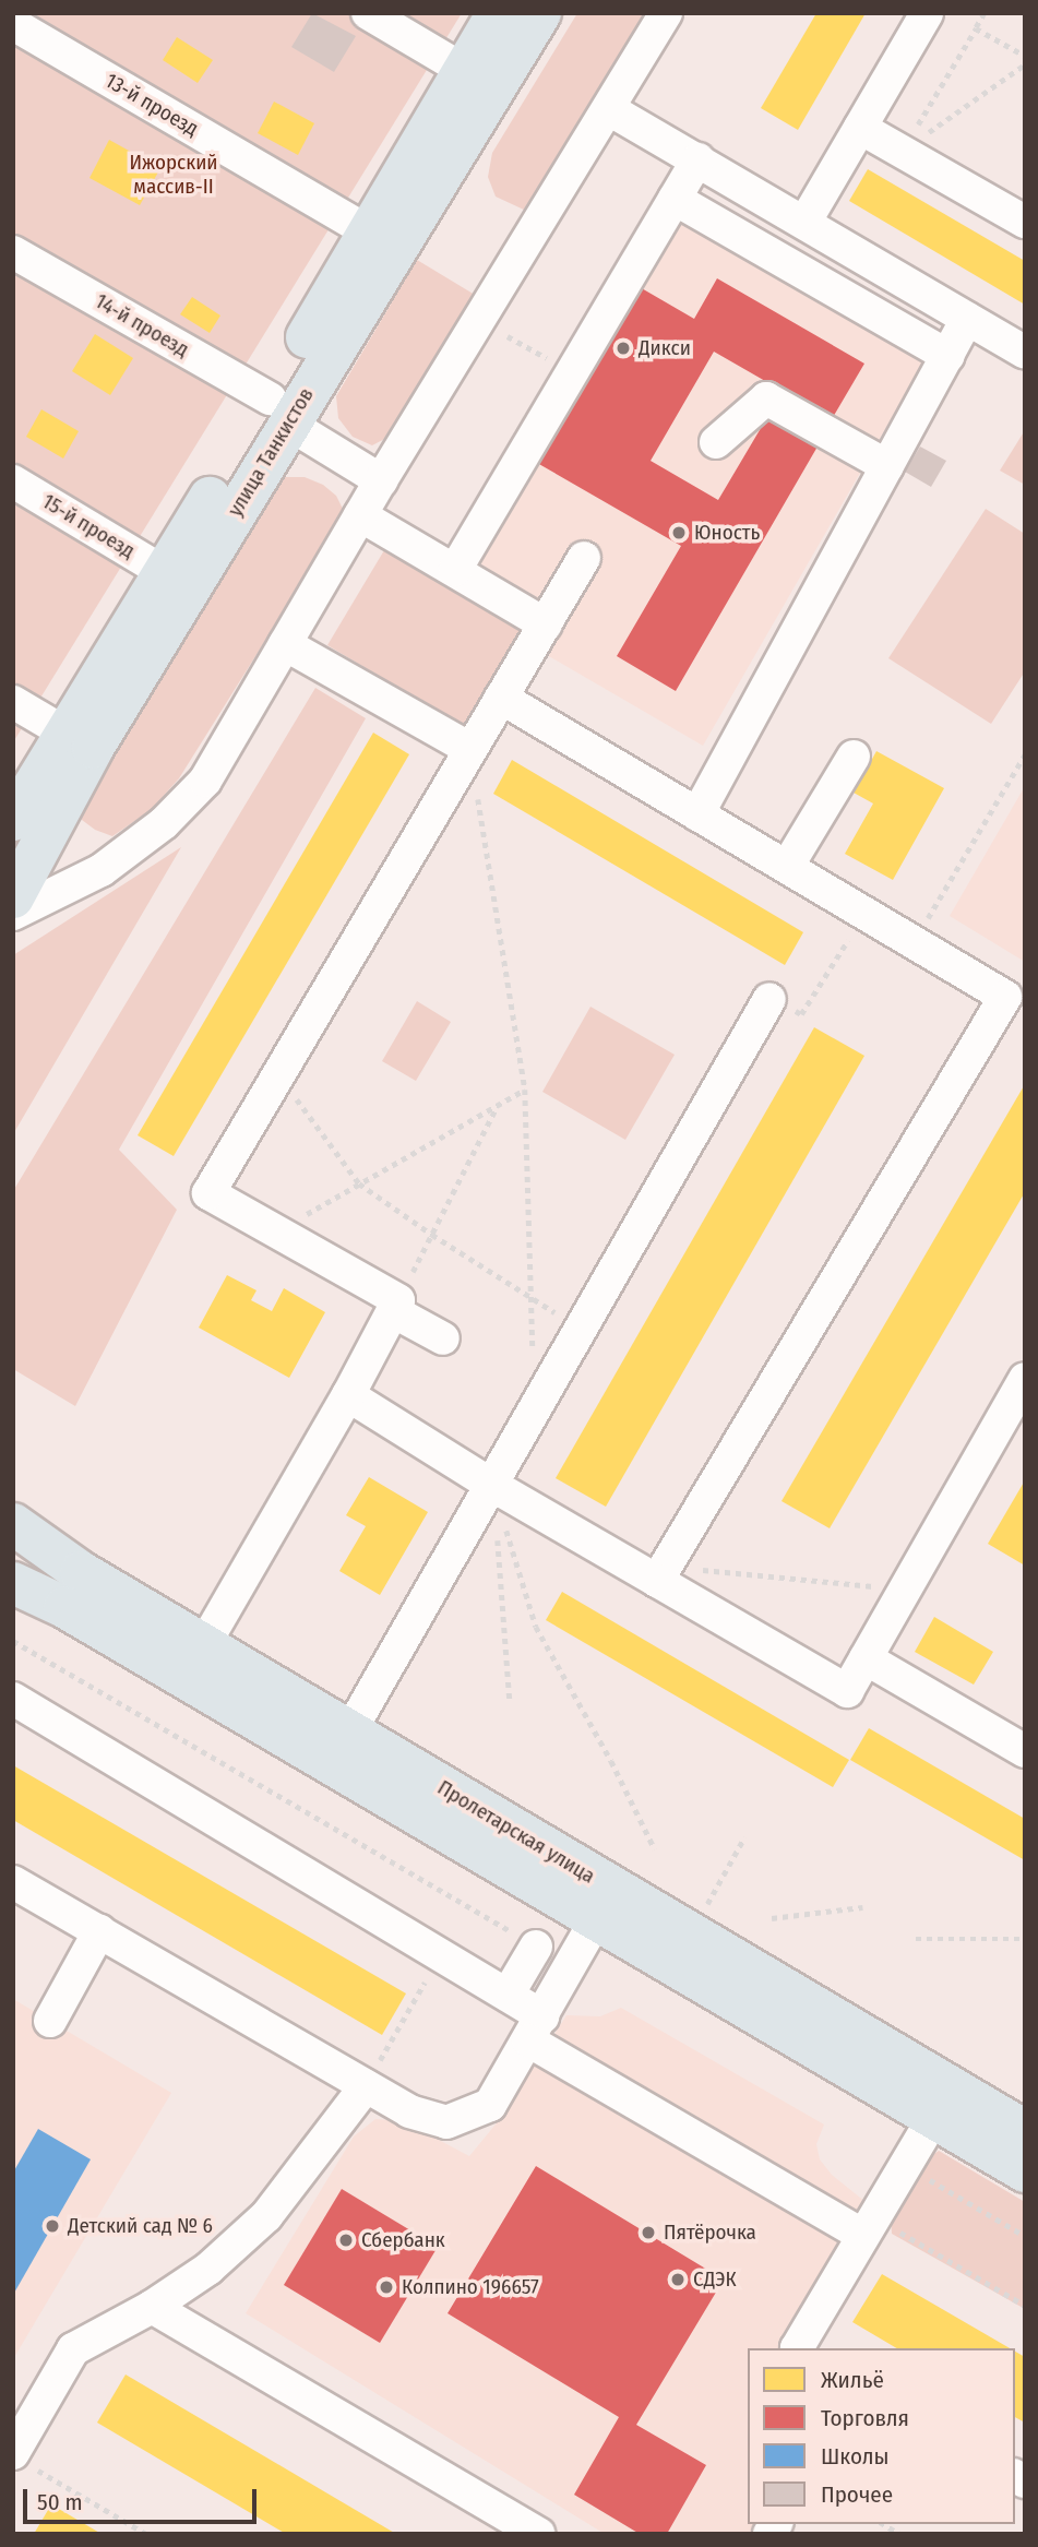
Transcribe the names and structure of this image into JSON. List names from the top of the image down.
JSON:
{
  "streets": {
    "main road": ["улица Танкистов", "Пролетарская улица"],
    "street": ["13-й проезд", "14-й проезд", "15-й проезд"]
  },
  "crossings": [
    ["13-й проезд", "улица Танкистов"],
    ["14-й проезд", "улица Танкистов"],
    ["улица Танкистов", "15-й проезд"]
  ],
  "parks": ["Ижорский массив-II"],
  "places": [
    "Дикси",
    "Юность",
    "Детский сад № 6",
    "Пятёрочка",
    "Сбербанк",
    "СДЭК",
    "Колпино 196657"
  ],
  "legend": [
    "Жильё",
    "Торговля",
    "Школы",
    "Прочее"
  ],
  "scale_bar": "50 m"
}
